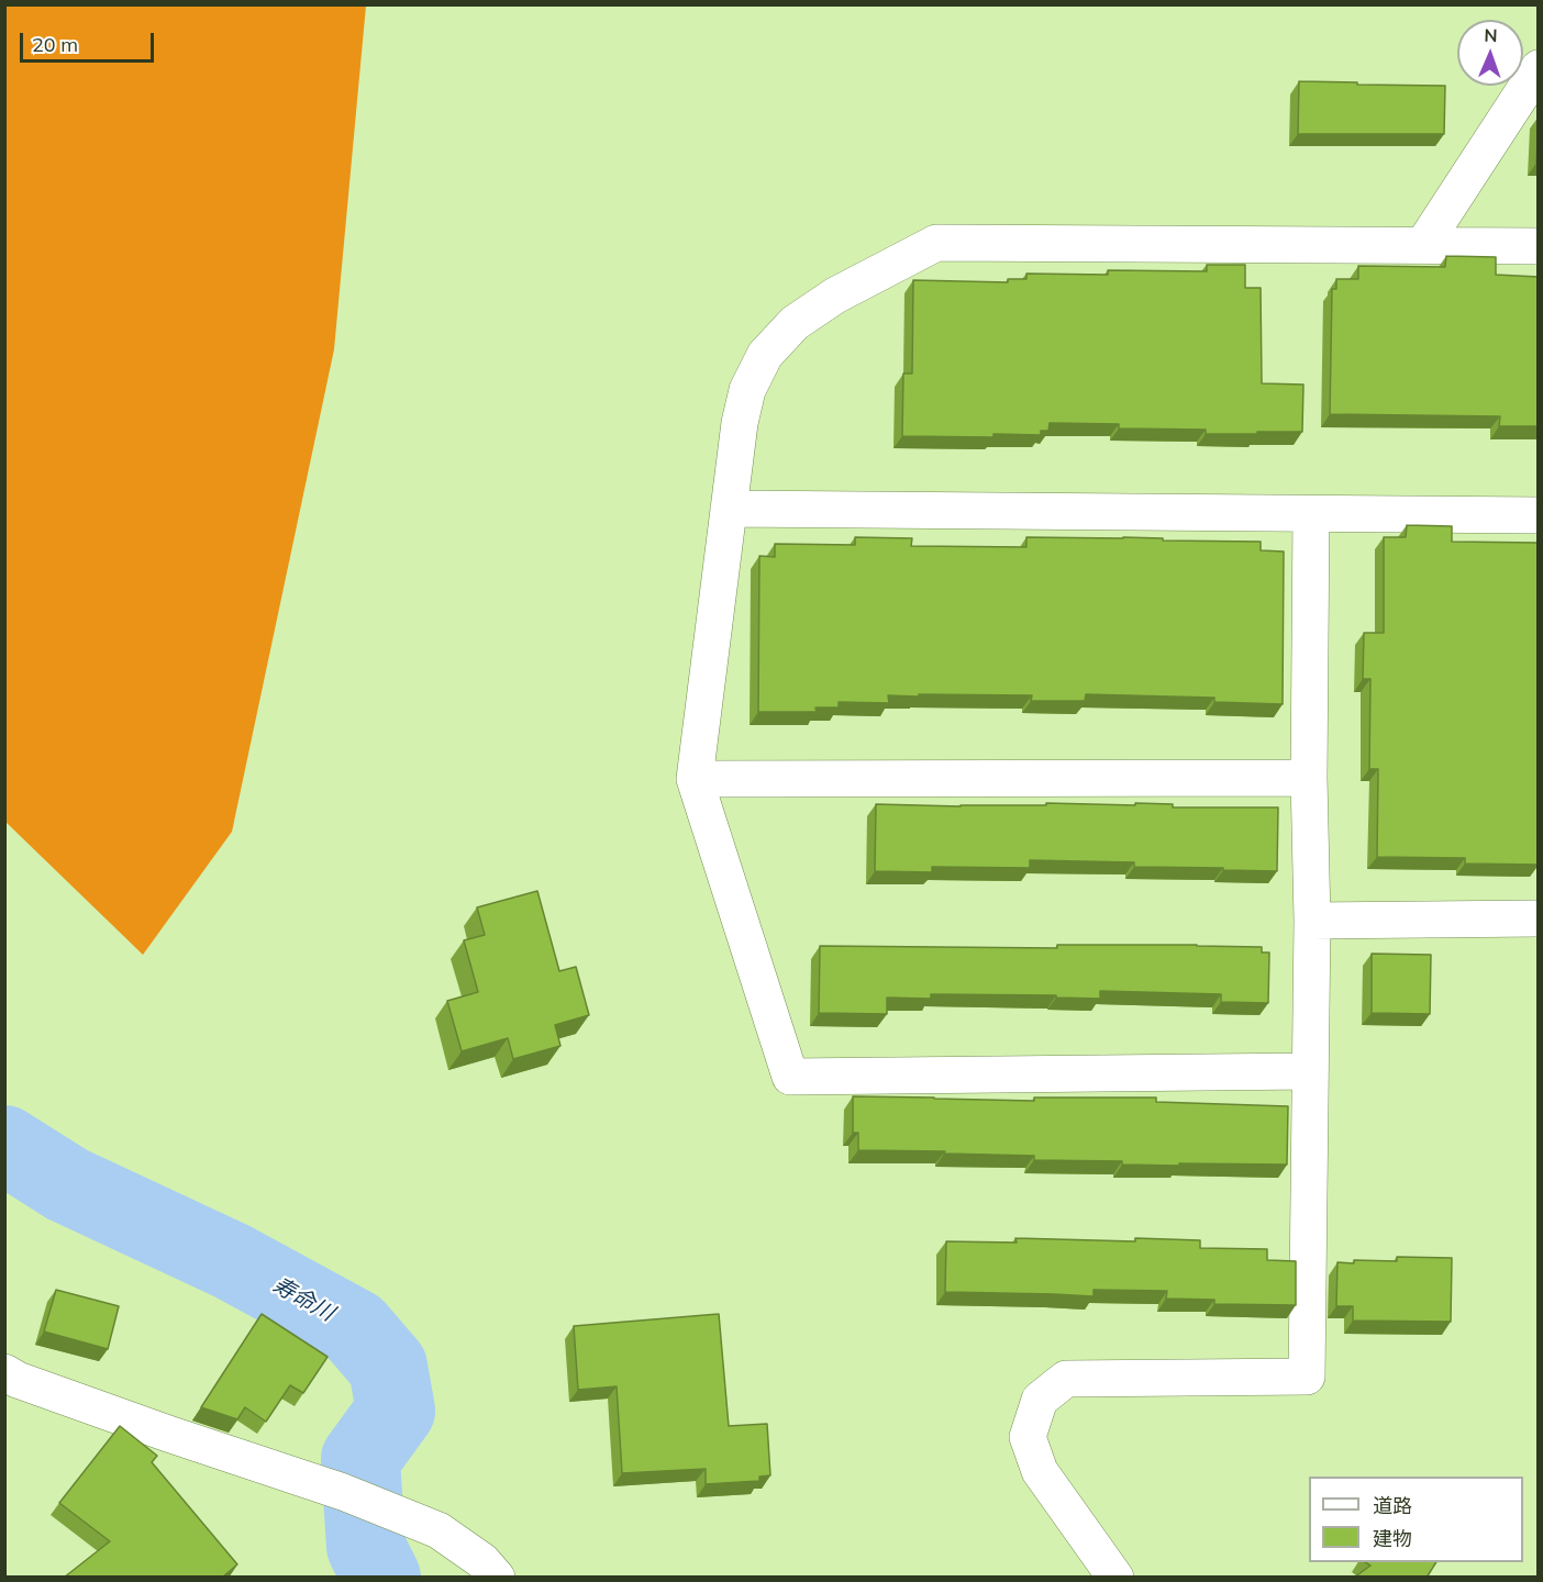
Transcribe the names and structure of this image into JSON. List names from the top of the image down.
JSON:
{
  "water": ["寿命川"],
  "legend": ["道路", "建物"],
  "scale_bar": "20 m",
  "north": "top"
}
